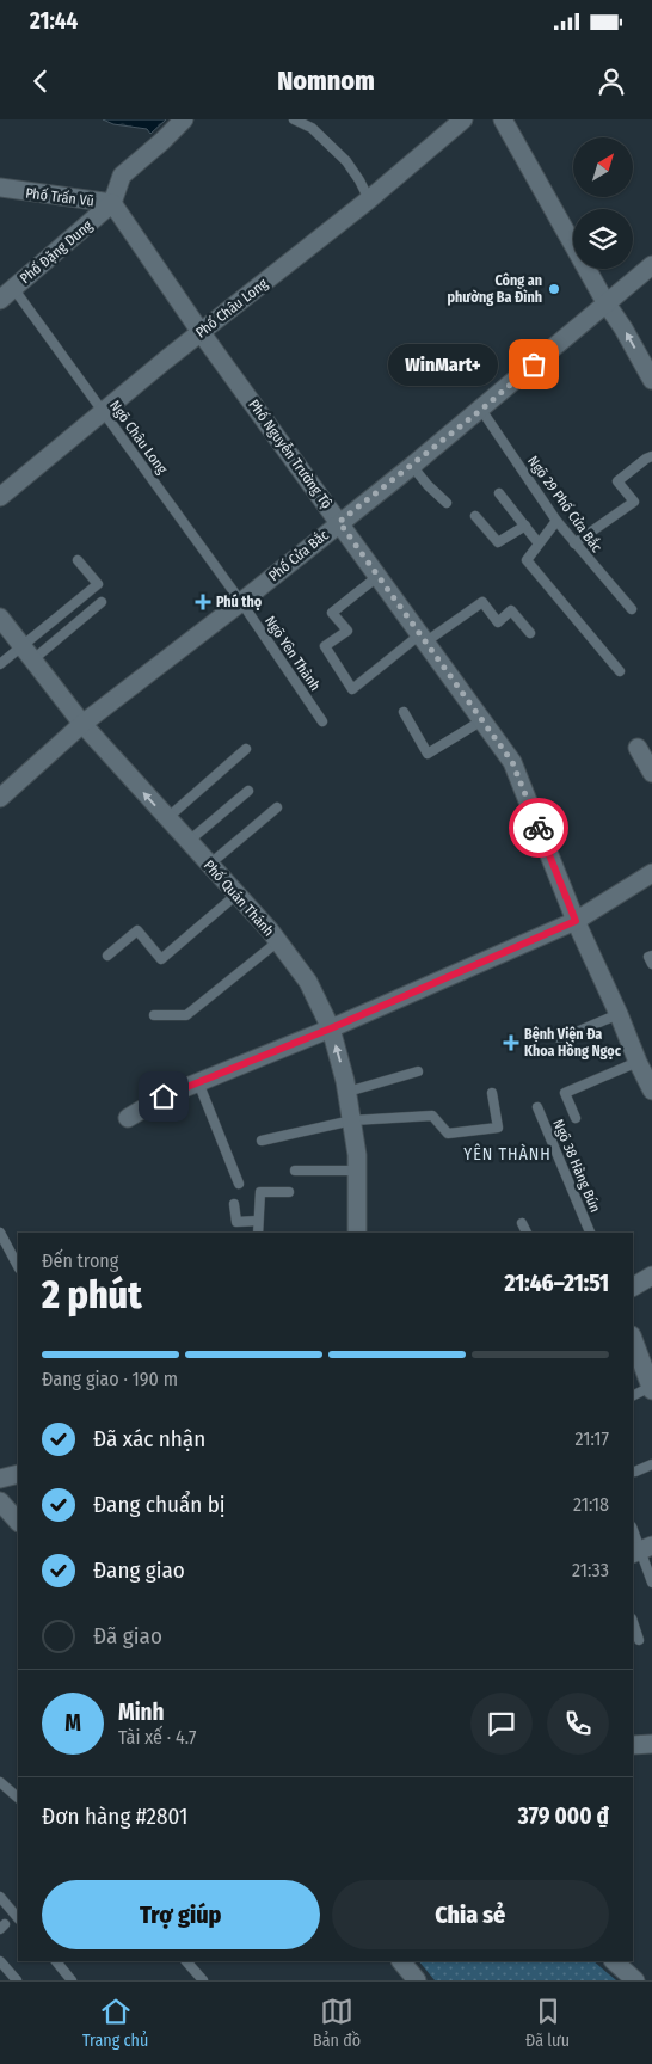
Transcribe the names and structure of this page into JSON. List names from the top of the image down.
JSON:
{
  "streets": {
    "street": [
      "Phố Trấn Vũ",
      "Phố Đặng Dung",
      "Phố Châu Long",
      "Phố Nguyễn Trường Tộ",
      "Phố Cửa Bắc",
      "Phố Quán Thánh"
    ],
    "lane": [
      "Ngõ Châu Long",
      "Ngõ 29 Phố Cửa Bắc",
      "Ngõ Yên Thành",
      "Ngõ 38 Hàng Bún"
    ]
  },
  "crossings": [
    ["Phố Trấn Vũ", "Phố Đặng Dung"],
    ["Phố Trấn Vũ", "Phố Nguyễn Trường Tộ"],
    ["Phố Đặng Dung", "Ngõ Châu Long"],
    ["Phố Đặng Dung", "Phố Nguyễn Trường Tộ"],
    ["Phố Châu Long", "Ngõ Châu Long"],
    ["Phố Châu Long", "Phố Nguyễn Trường Tộ"],
    ["Ngõ Châu Long", "Phố Cửa Bắc"],
    ["Ngõ Châu Long", "Ngõ Yên Thành"],
    ["Phố Nguyễn Trường Tộ", "Phố Cửa Bắc"],
    ["Ngõ 29 Phố Cửa Bắc", "Phố Cửa Bắc"],
    ["Phố Cửa Bắc", "Ngõ Yên Thành"],
    ["Phố Cửa Bắc", "Phố Quán Thánh"]
  ],
  "districts": ["YÊN THÀNH"],
  "places": {
    "other": ["Công an phường Ba Đình", "WinMart+"],
    "health": ["Phú thọ", "Bệnh Viện Đa Khoa Hồng Ngọc"]
  },
  "north": "top right",
  "page": {
    "status": "21:44",
    "header": "Nomnom",
    "bubble": "WinMart+",
    "heading": ["2 phút", "Đến trong", "21:46–21:51"],
    "panel": [
      "Minh",
      "Tài xế · 4.7",
      "Đơn hàng #2801",
      "379 000 ₫"
    ],
    "bar": "Đang giao · 190 m",
    "list": [
      ["Đã xác nhận", "21:17"],
      ["Đang chuẩn bị", "21:18"],
      ["Đang giao", "21:33"],
      "Đã giao"
    ],
    "round": "M",
    "buttons": ["Trợ giúp", "Chia sẻ"],
    "tabs": ["Trang chủ", "Bản đồ", "Đã lưu"]
  }
}
